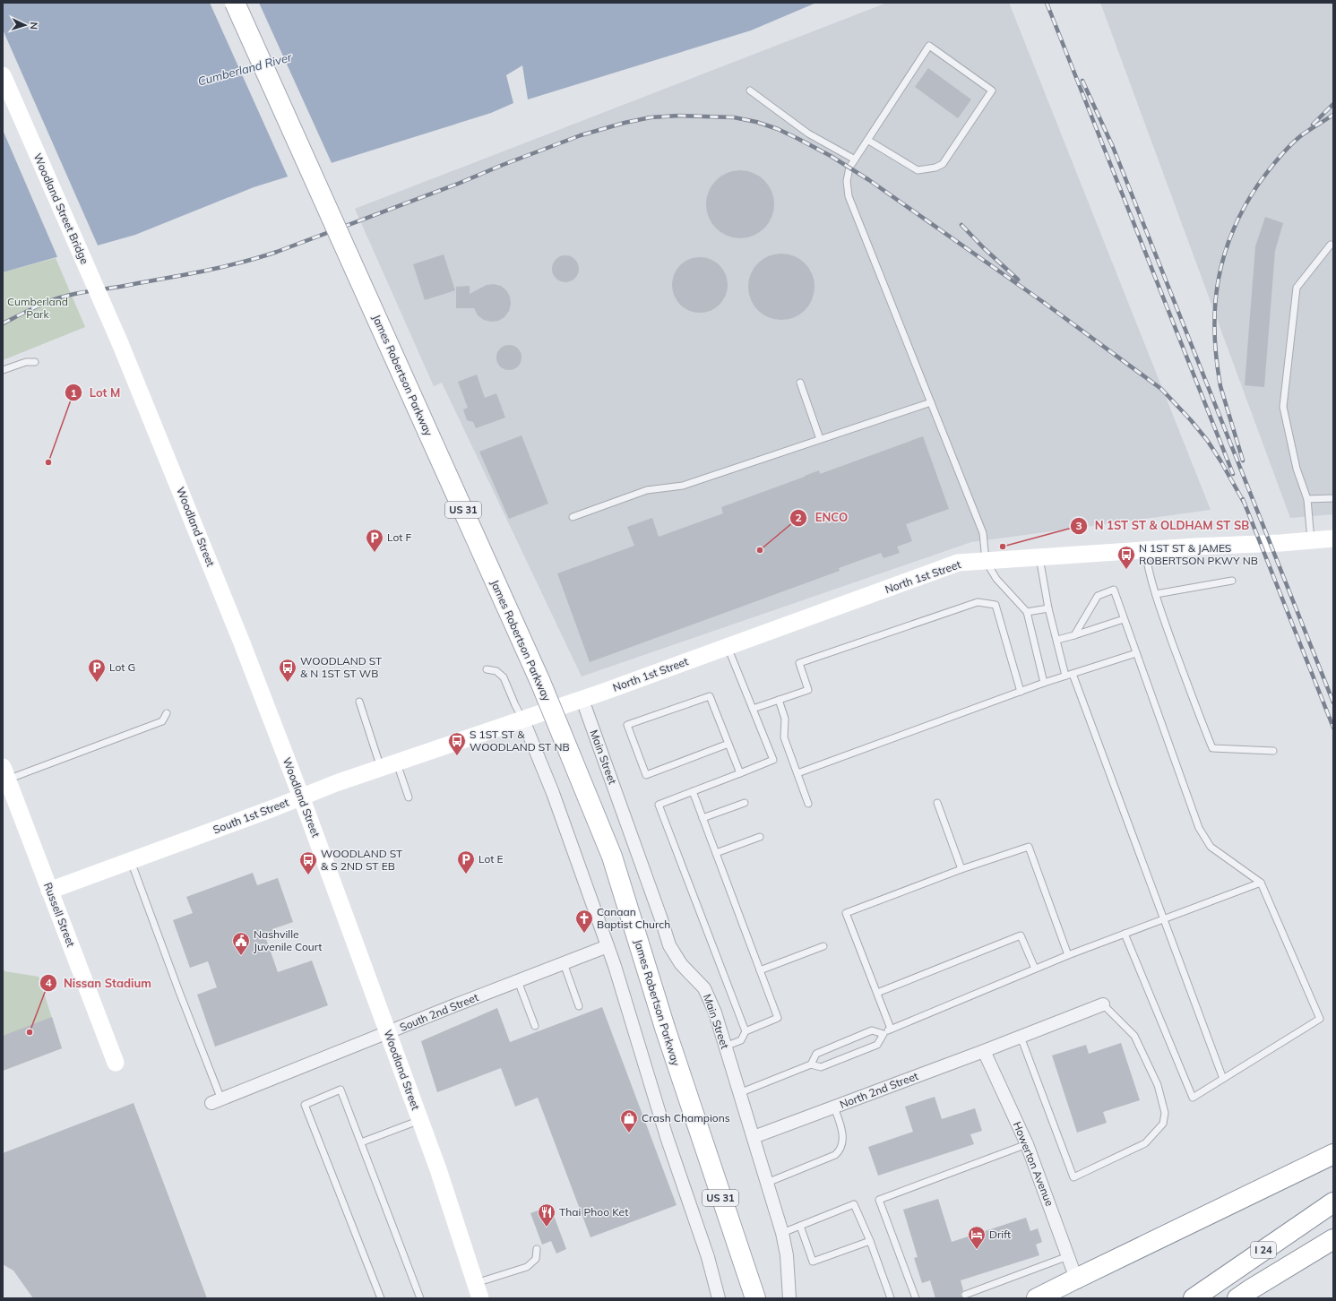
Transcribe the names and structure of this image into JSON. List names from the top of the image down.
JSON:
{
  "streets": {
    "main road": ["James Robertson Parkway", "US 31", "I 24"],
    "street": [
      "Woodland Street Bridge",
      "Woodland Street",
      "North 1st Street",
      "Main Street",
      "South 1st Street",
      "Russell Street",
      "South 2nd Street",
      "North 2nd Street",
      "Howerton Avenue"
    ]
  },
  "crossings": [
    ["Woodland Street Bridge", "Woodland Street"],
    ["Woodland Street", "South 1st Street"],
    ["Woodland Street", "South 2nd Street"],
    ["North 1st Street", "Main Street"],
    ["North 1st Street", "South 1st Street"],
    ["Main Street", "North 2nd Street"],
    ["South 1st Street", "Russell Street"],
    ["North 2nd Street", "Howerton Avenue"]
  ],
  "water": ["Cumberland River"],
  "parks": ["Cumberland Park"],
  "places": {
    "other": [
      "Lot M",
      "N 1ST ST & OLDHAM ST SB",
      "ENCO",
      "Nissan Stadium"
    ],
    "parking": ["Lot F", "Lot G", "Lot E"],
    "bus stop": [
      "N 1ST ST & JAMES ROBERTSON PKWY NB",
      "WOODLAND ST & N 1ST ST WB",
      "S 1ST ST & WOODLAND ST NB",
      "WOODLAND ST & S 2ND ST EB"
    ],
    "church": ["Canaan Baptist Church"],
    "public building": ["Nashville Juvenile Court"],
    "shop": ["Crash Champions"],
    "restaurant": ["Thai Phoo Ket"],
    "hotel": ["Drift"]
  },
  "north": "right"
}
